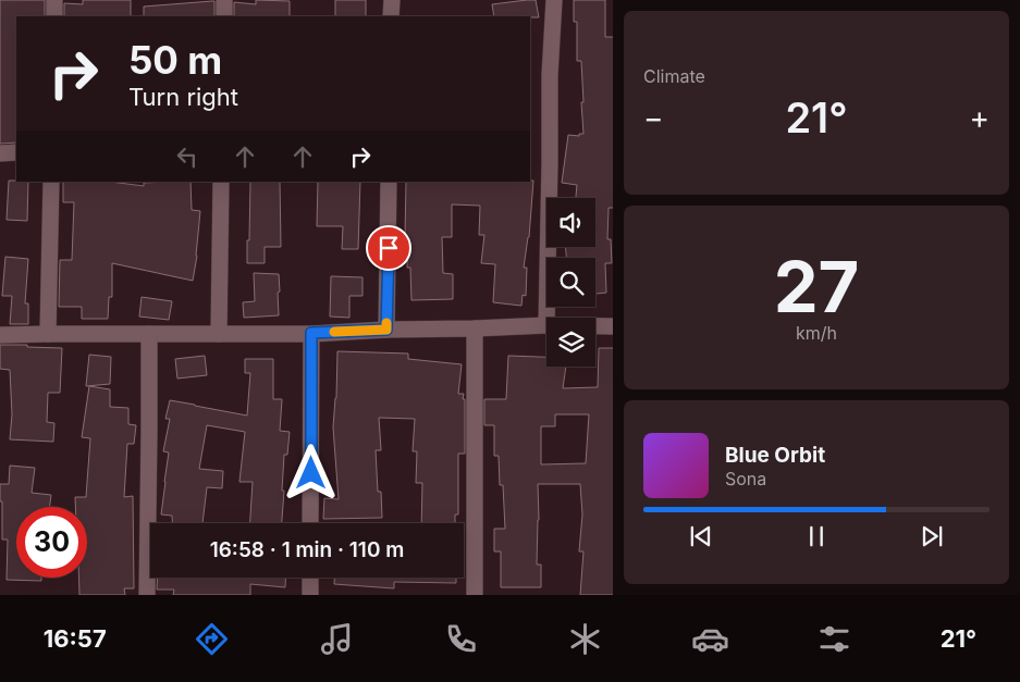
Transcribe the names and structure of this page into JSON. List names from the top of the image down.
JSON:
{
  "page": {
    "tile": [
      "Climate",
      ["27", "km/h"]
    ],
    "turn": ["50 m", "Turn right"],
    "heat": ["−", "21°", "+"],
    "song": ["Blue Orbit", "Sona"],
    "limit": "30",
    "trip": "16:58 · 1 min · 110 m",
    "tabs": ["16:57", "21°"]
  }
}
